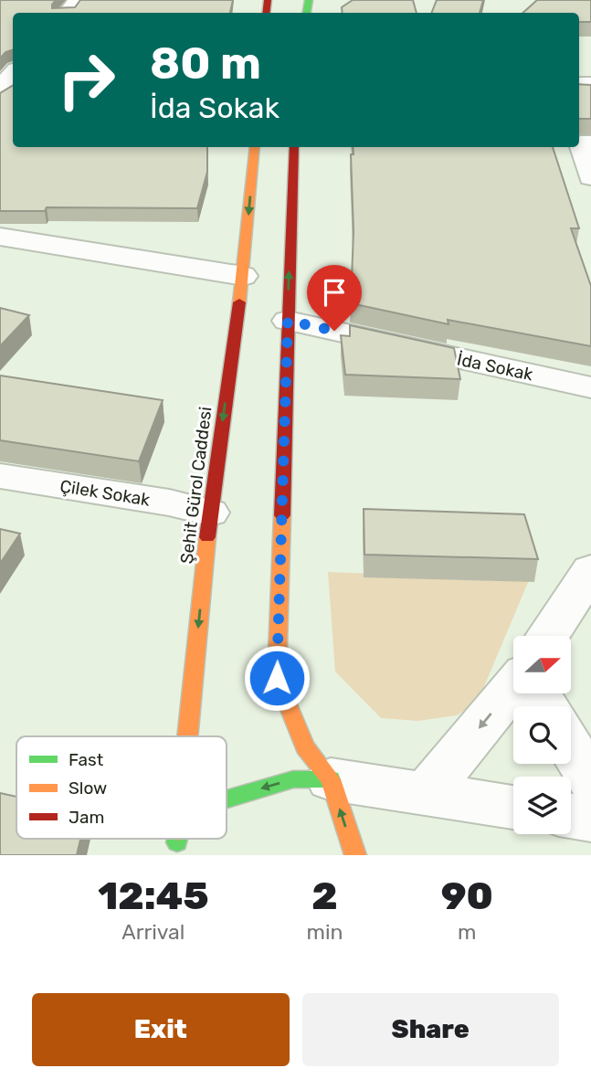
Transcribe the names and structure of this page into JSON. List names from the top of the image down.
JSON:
{
  "streets": {
    "main road": ["Şehit Gürol Caddesi"],
    "street": ["İda Sokak", "Çilek Sokak"]
  },
  "crossings": [
    ["Şehit Gürol Caddesi", "Çilek Sokak"]
  ],
  "legend": ["Fast", "Slow", "Jam"],
  "north": "right",
  "page": {
    "turn": ["80 m", "İda Sokak"],
    "eta": [
      "12:45",
      "Arrival",
      "2",
      "min",
      "90",
      "m"
    ],
    "buttons": ["Exit", "Share"]
  }
}
